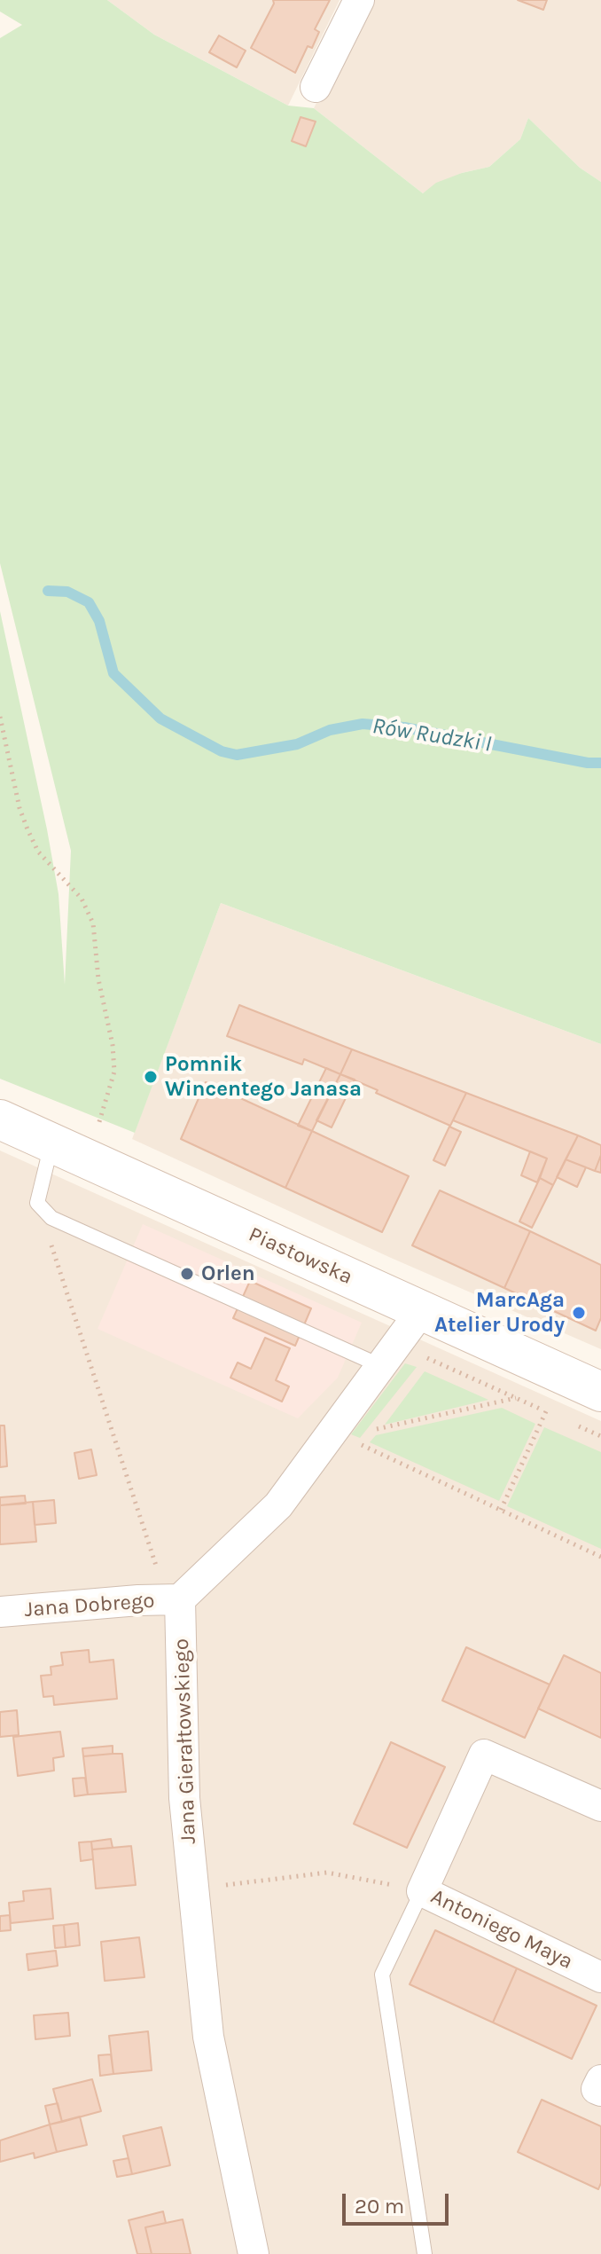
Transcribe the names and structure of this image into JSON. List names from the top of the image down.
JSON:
{
  "streets": {
    "street": [
      "Piastowska",
      "Jana Dobrego",
      "Jana Gierałtowskiego",
      "Antoniego Maya"
    ]
  },
  "crossings": [
    ["Jana Dobrego", "Jana Gierałtowskiego"]
  ],
  "water": ["Rów Rudzki I"],
  "places": ["Pomnik Wincentego Janasa", "Orlen", "MarcAga Atelier Urody"],
  "scale_bar": "20 m"
}
